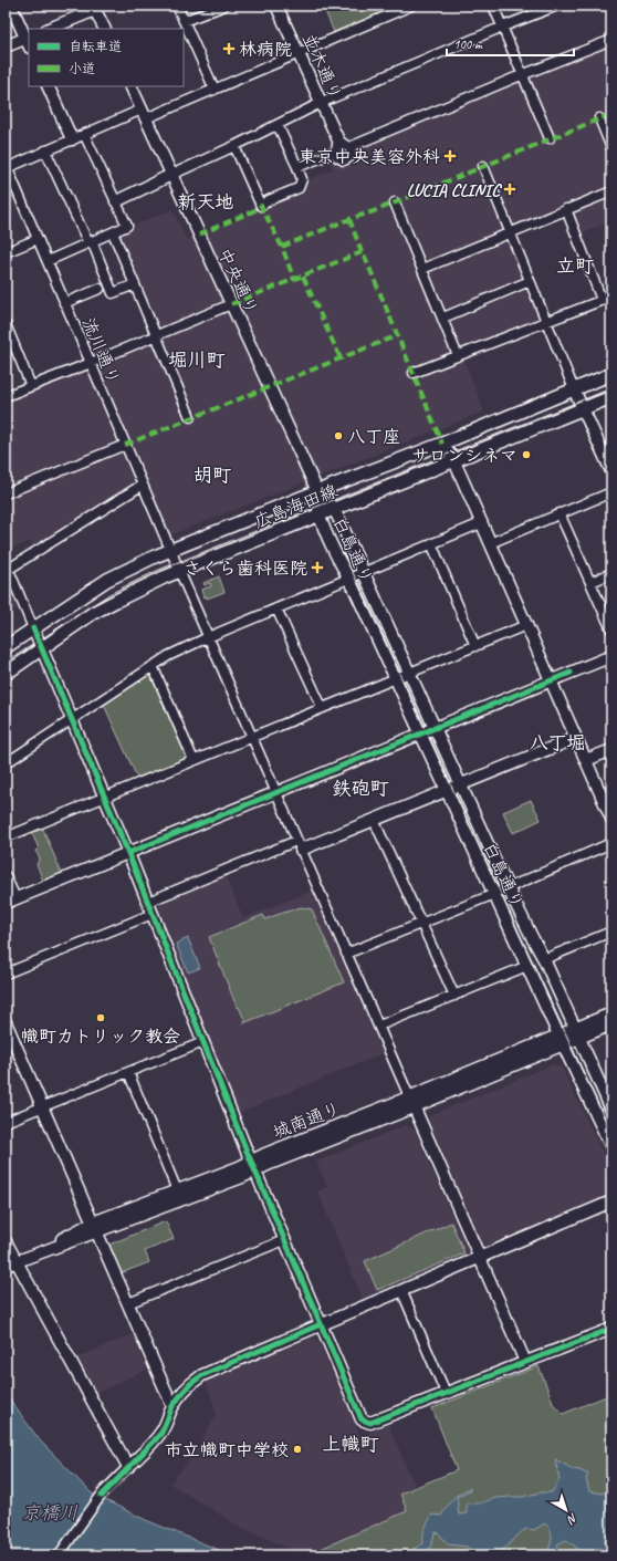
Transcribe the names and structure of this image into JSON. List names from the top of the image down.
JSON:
{
  "streets": {
    "main road": ["広島海田線"],
    "street": [
      "並木通り",
      "中央通り",
      "流川通り",
      "白島通り",
      "城南通り"
    ]
  },
  "crossings": [
    ["中央通り", "広島海田線"],
    ["中央通り", "白島通り"],
    ["流川通り", "広島海田線"],
    ["流川通り", "城南通り"],
    ["広島海田線", "白島通り"],
    ["白島通り", "城南通り"]
  ],
  "districts": [
    "新天地",
    "立町",
    "堀川町",
    "胡町",
    "八丁堀",
    "鉄砲町",
    "上幟町"
  ],
  "water": ["京橋川"],
  "places": {
    "health": [
      "林病院",
      "東京中央美容外科",
      "LUCIA CLINIC",
      "さくら歯科医院"
    ],
    "other": [
      "八丁座",
      "サロンシネマ",
      "幟町カトリック教会",
      "市立幟町中学校"
    ]
  },
  "legend": ["自転車道", "小道"],
  "scale_bar": "100 m",
  "north": "bottom right"
}
